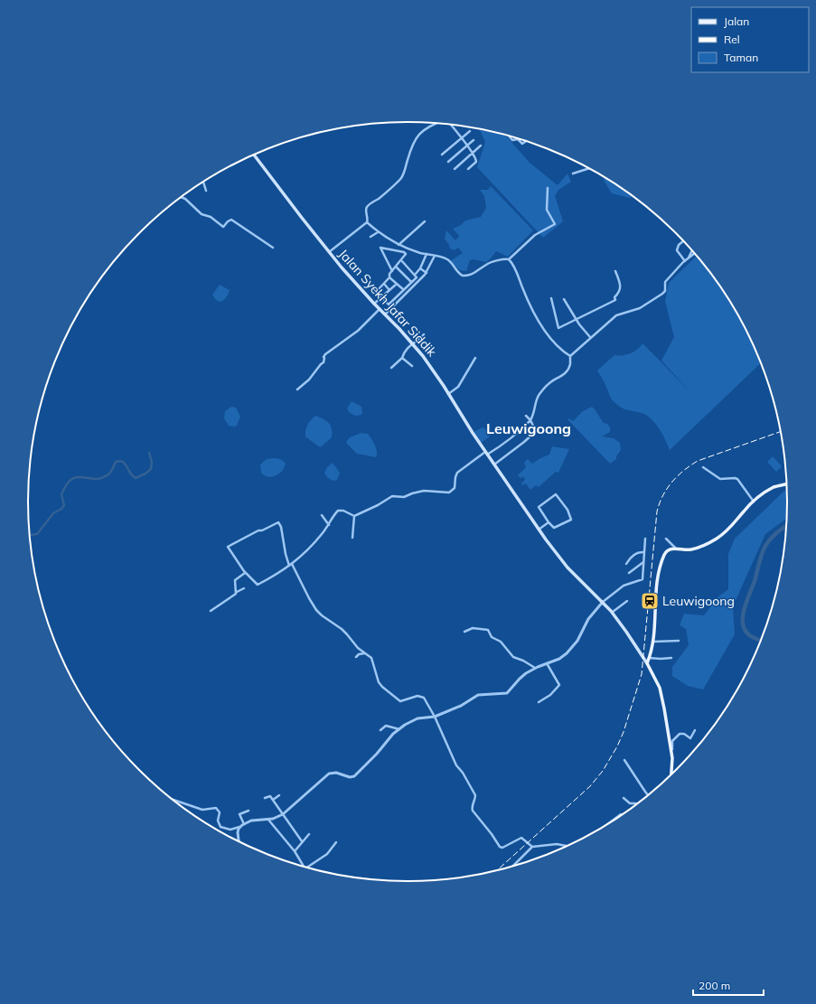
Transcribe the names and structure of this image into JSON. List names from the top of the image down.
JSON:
{
  "streets": {
    "main road": ["Jalan Syekh Jafar Siddik"]
  },
  "districts": ["Leuwigoong"],
  "places": {
    "station": ["Leuwigoong"]
  },
  "legend": ["Jalan", "Rel", "Taman"],
  "scale_bar": "200 m"
}
